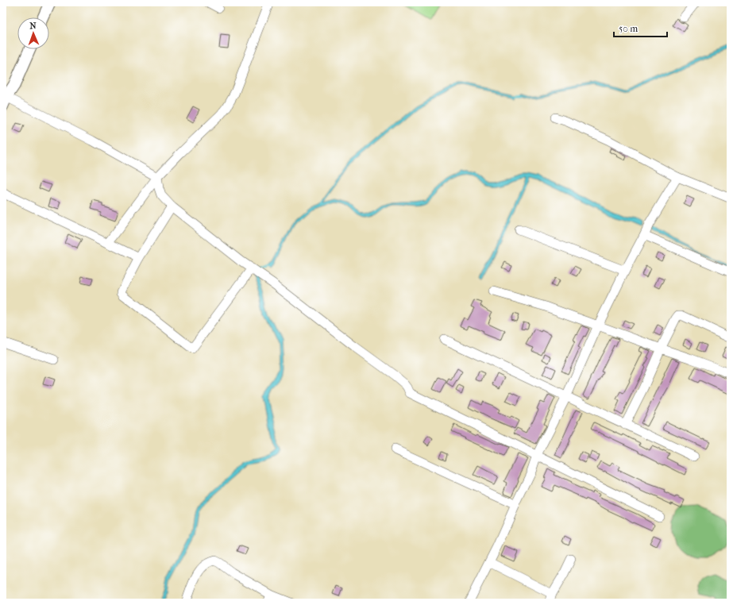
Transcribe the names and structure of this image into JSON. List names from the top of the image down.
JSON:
{
  "scale_bar": "50 m",
  "north": "top"
}
